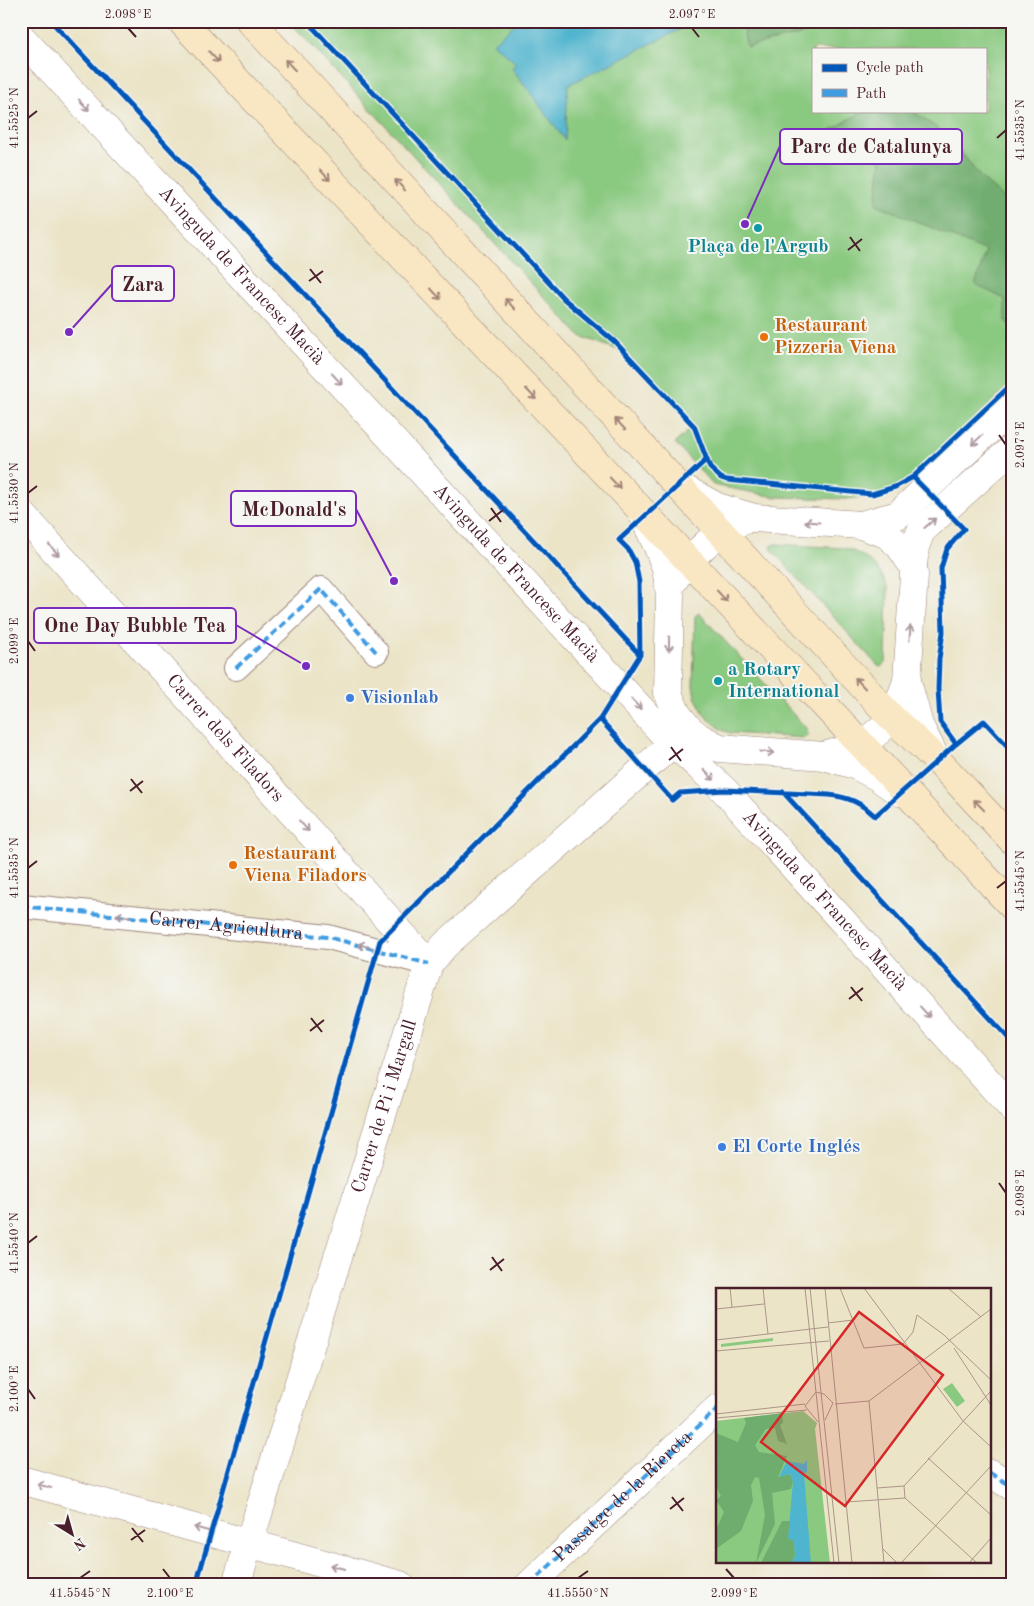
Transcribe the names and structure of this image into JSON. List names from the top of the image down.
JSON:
{
  "streets": {
    "main road": ["Avinguda de Francesc Macià"],
    "street": [
      "Carrer dels Filadors",
      "Carrer Agricultura",
      "Carrer de Pi i Margall",
      "Passatge de la Riereta"
    ]
  },
  "crossings": [
    ["Avinguda de Francesc Macià", "Carrer de Pi i Margall"],
    ["Carrer dels Filadors", "Carrer Agricultura"],
    ["Carrer dels Filadors", "Carrer de Pi i Margall"],
    ["Carrer Agricultura", "Carrer de Pi i Margall"]
  ],
  "one_way": ["Carrer dels Filadors", "Carrer Agricultura"],
  "places": [
    "Parc de Catalunya",
    "Plaça de l'Argub",
    "Zara",
    "Restaurant Pizzeria Viena",
    "McDonald's",
    "One Day Bubble Tea",
    "a Rotary International",
    "Visionlab",
    "Restaurant Viena Filadors",
    "El Corte Inglés"
  ],
  "legend": ["Cycle path", "Path"],
  "north": "bottom right",
  "coordinates": [
    "2.098°E",
    "2.097°E",
    "41.5525°N",
    "41.5535°N",
    "41.5530°N",
    "2.099°E",
    "41.5545°N",
    "41.5540°N",
    "2.100°E",
    "41.5550°N"
  ]
}
